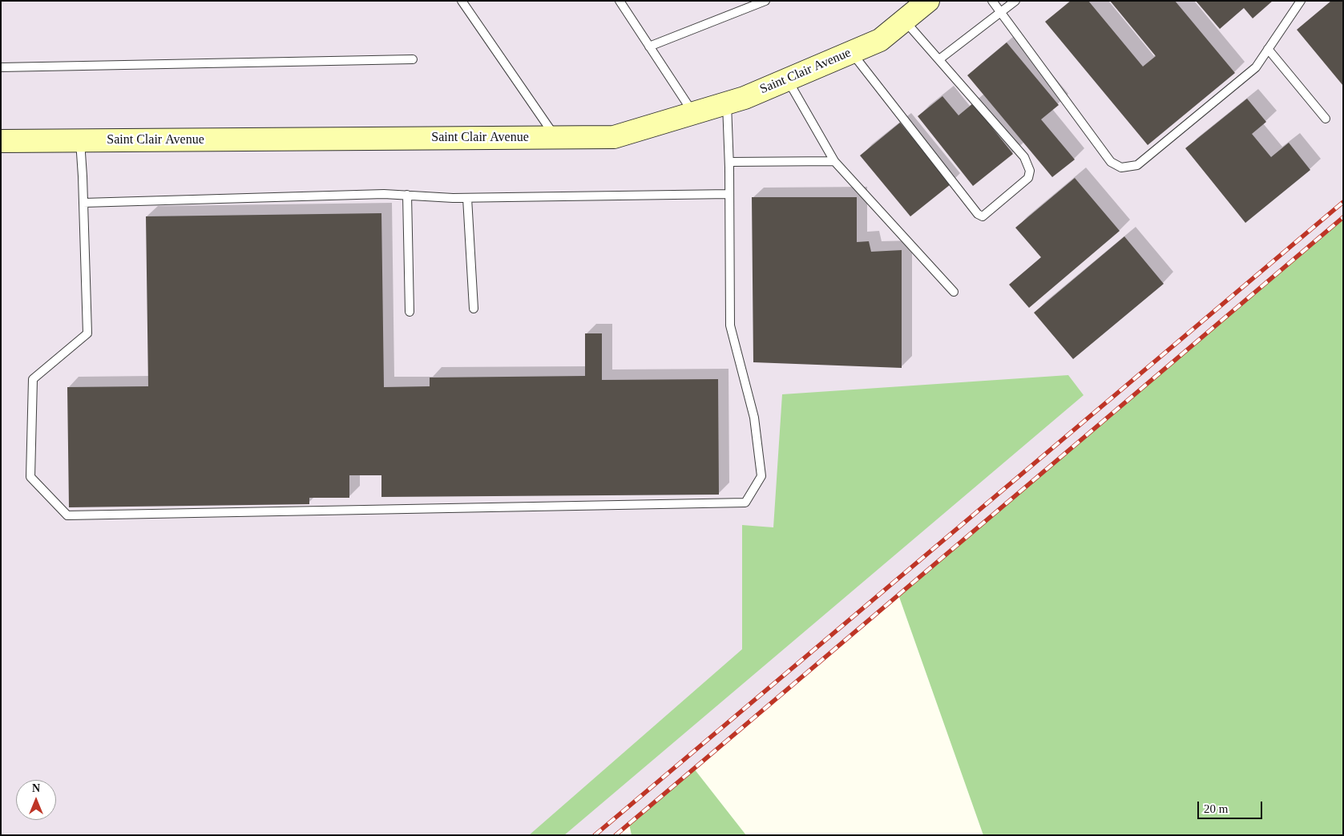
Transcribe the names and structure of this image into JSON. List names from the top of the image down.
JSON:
{
  "streets": {
    "street": ["Saint Clair Avenue"]
  },
  "scale_bar": "20 m",
  "north": "top"
}
